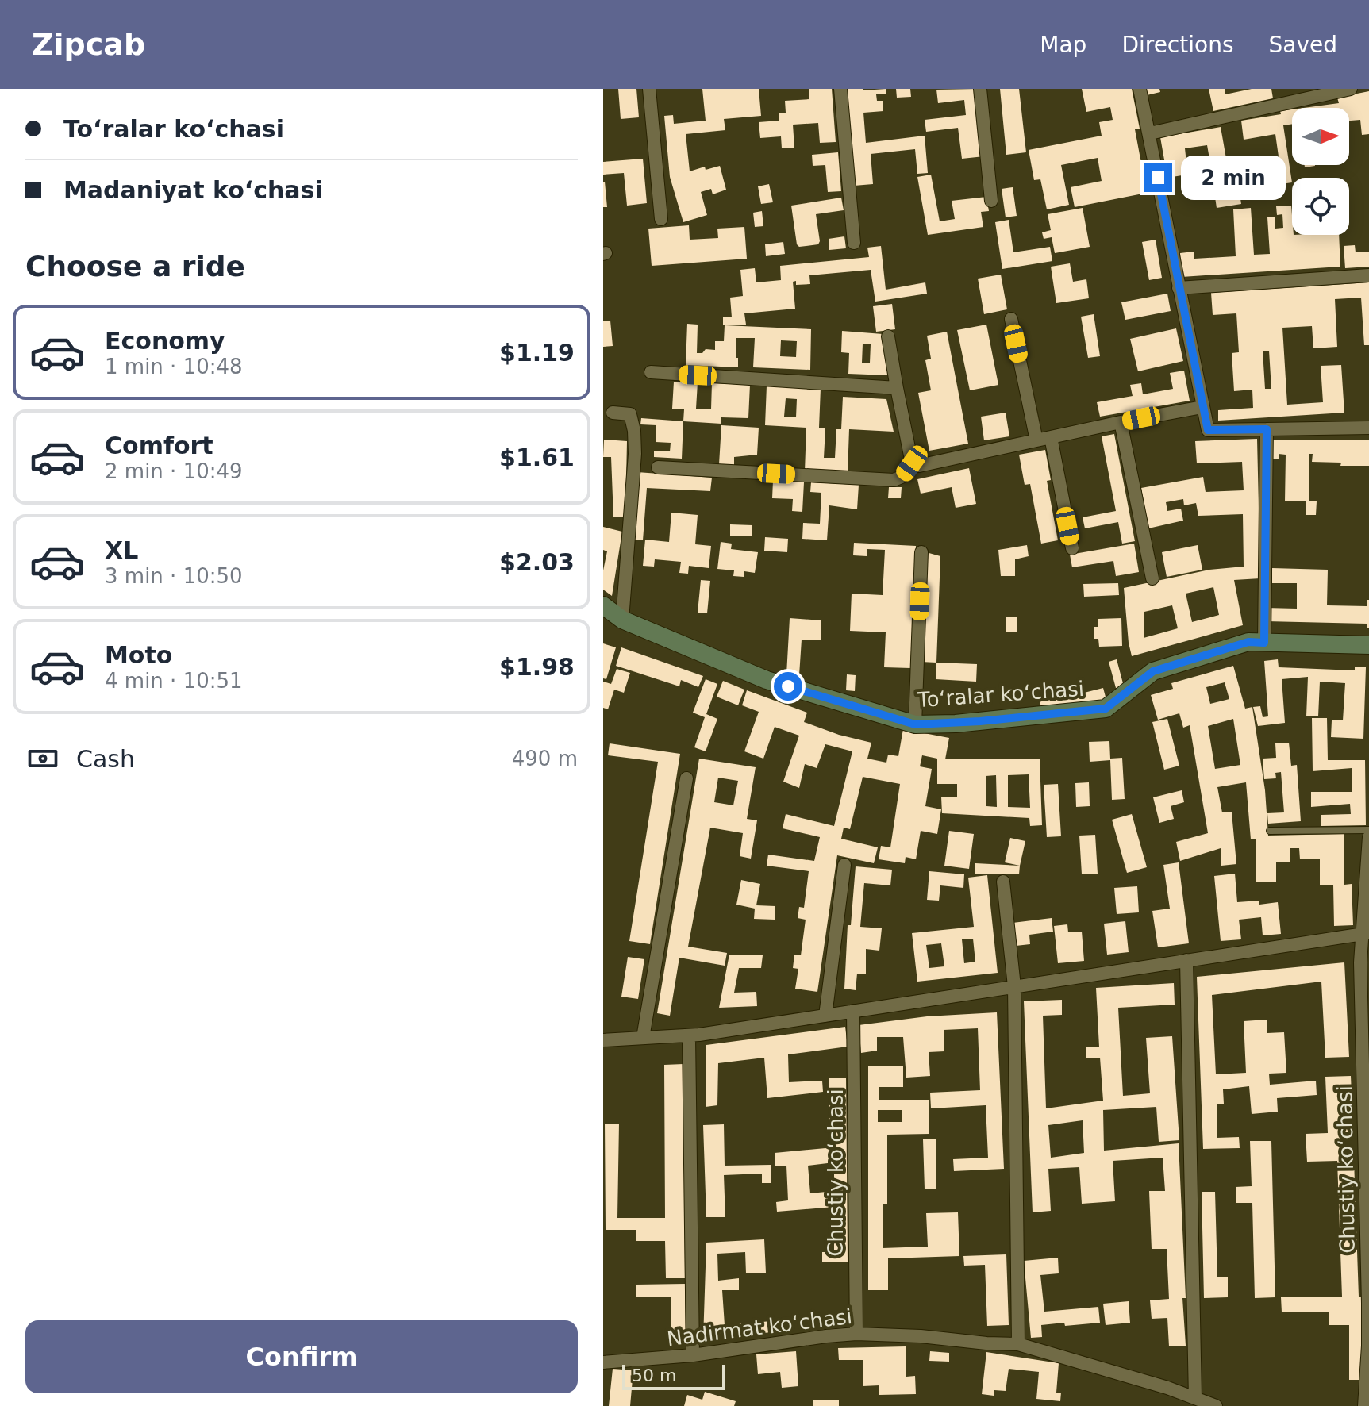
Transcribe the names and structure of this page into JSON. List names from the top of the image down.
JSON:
{
  "streets": {
    "street": ["Toʻralar koʻchasi", "Chustiy koʻchasi", "Nadirmat koʻchasi"]
  },
  "crossings": [
    ["Chustiy koʻchasi", "Nadirmat koʻchasi"]
  ],
  "scale_bar": "50 m",
  "north": "right",
  "page": {
    "header": "Zipcab",
    "nav": ["Map", "Directions", "Saved"],
    "banner": ["Toʻralar koʻchasi", "Madaniyat koʻchasi"],
    "bubble": "2 min",
    "heading": "Choose a ride",
    "list": [
      {
        "name": "Economy",
        "note": "1 min · 10:48",
        "value": "$1.19"
      },
      {
        "name": "Comfort",
        "note": "2 min · 10:49",
        "value": "$1.61"
      },
      {
        "name": "XL",
        "note": "3 min · 10:50",
        "value": "$2.03"
      },
      {
        "name": "Moto",
        "note": "4 min · 10:51",
        "value": "$1.98"
      }
    ],
    "pay": ["Cash", "490 m"],
    "buttons": "Confirm",
    "scale": "50 m"
  }
}
